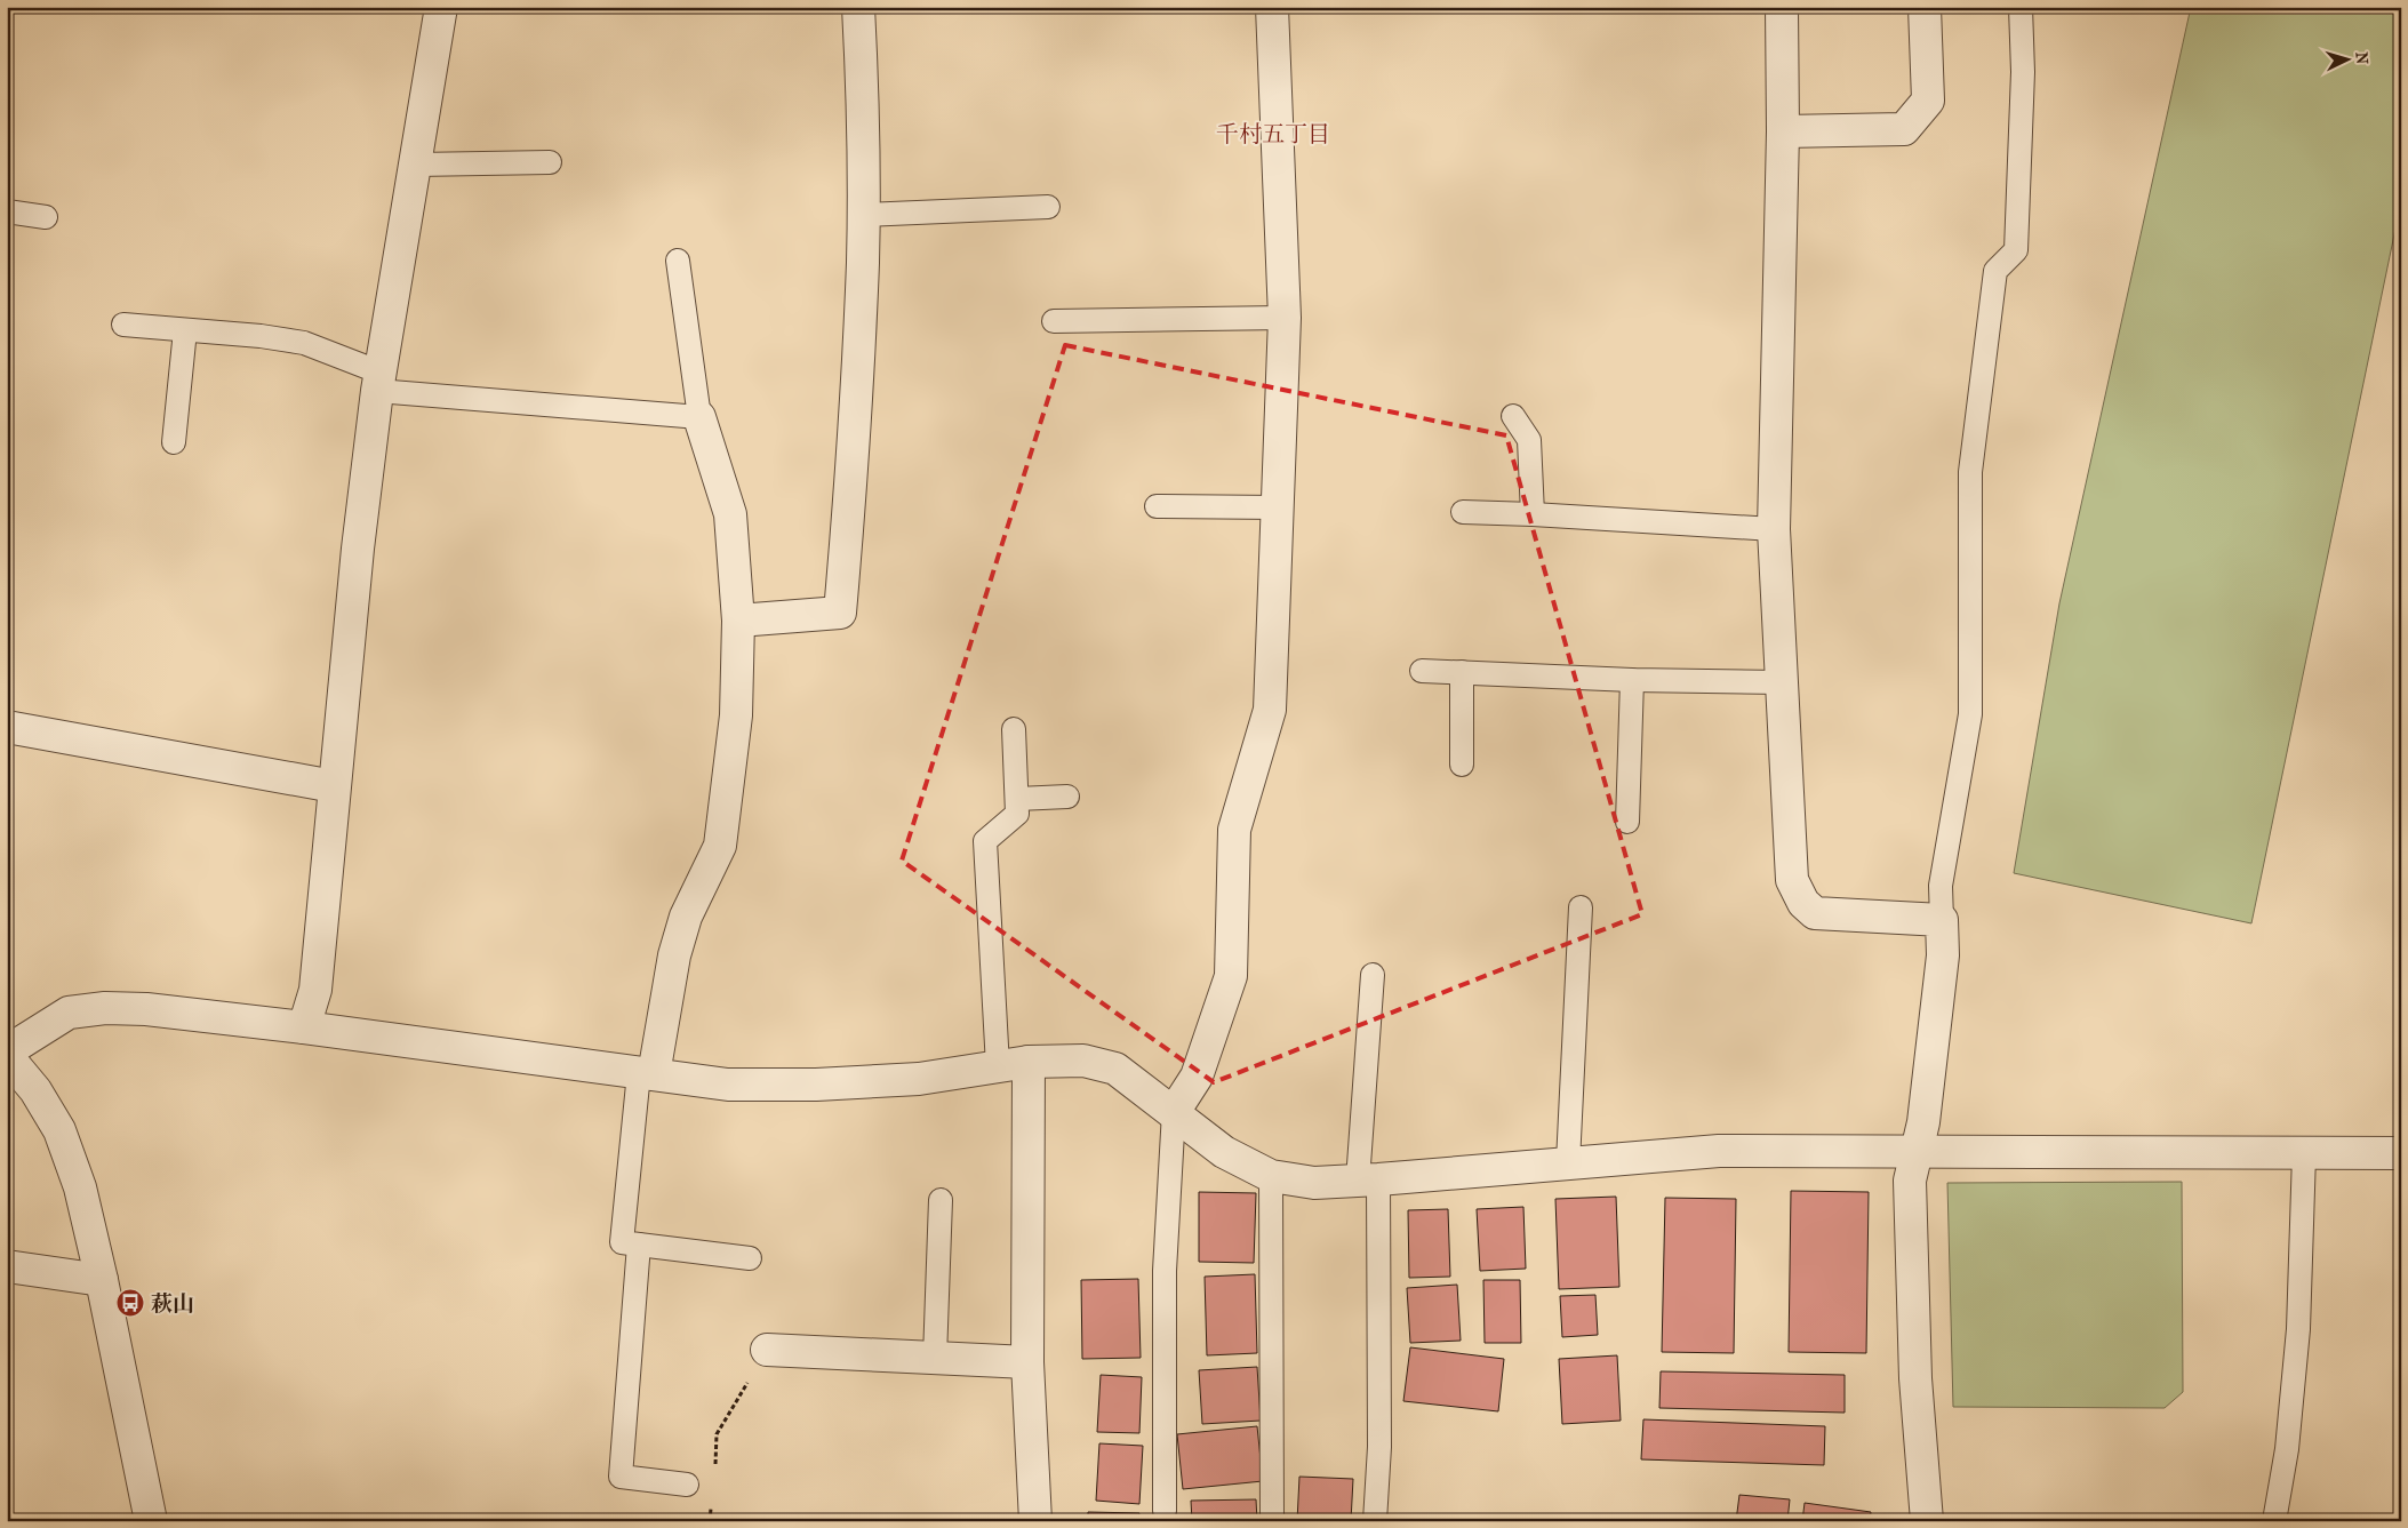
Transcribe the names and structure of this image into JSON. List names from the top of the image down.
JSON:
{
  "districts": ["千村五丁目"],
  "places": {
    "bus stop": ["萩山"]
  },
  "north": "right"
}
